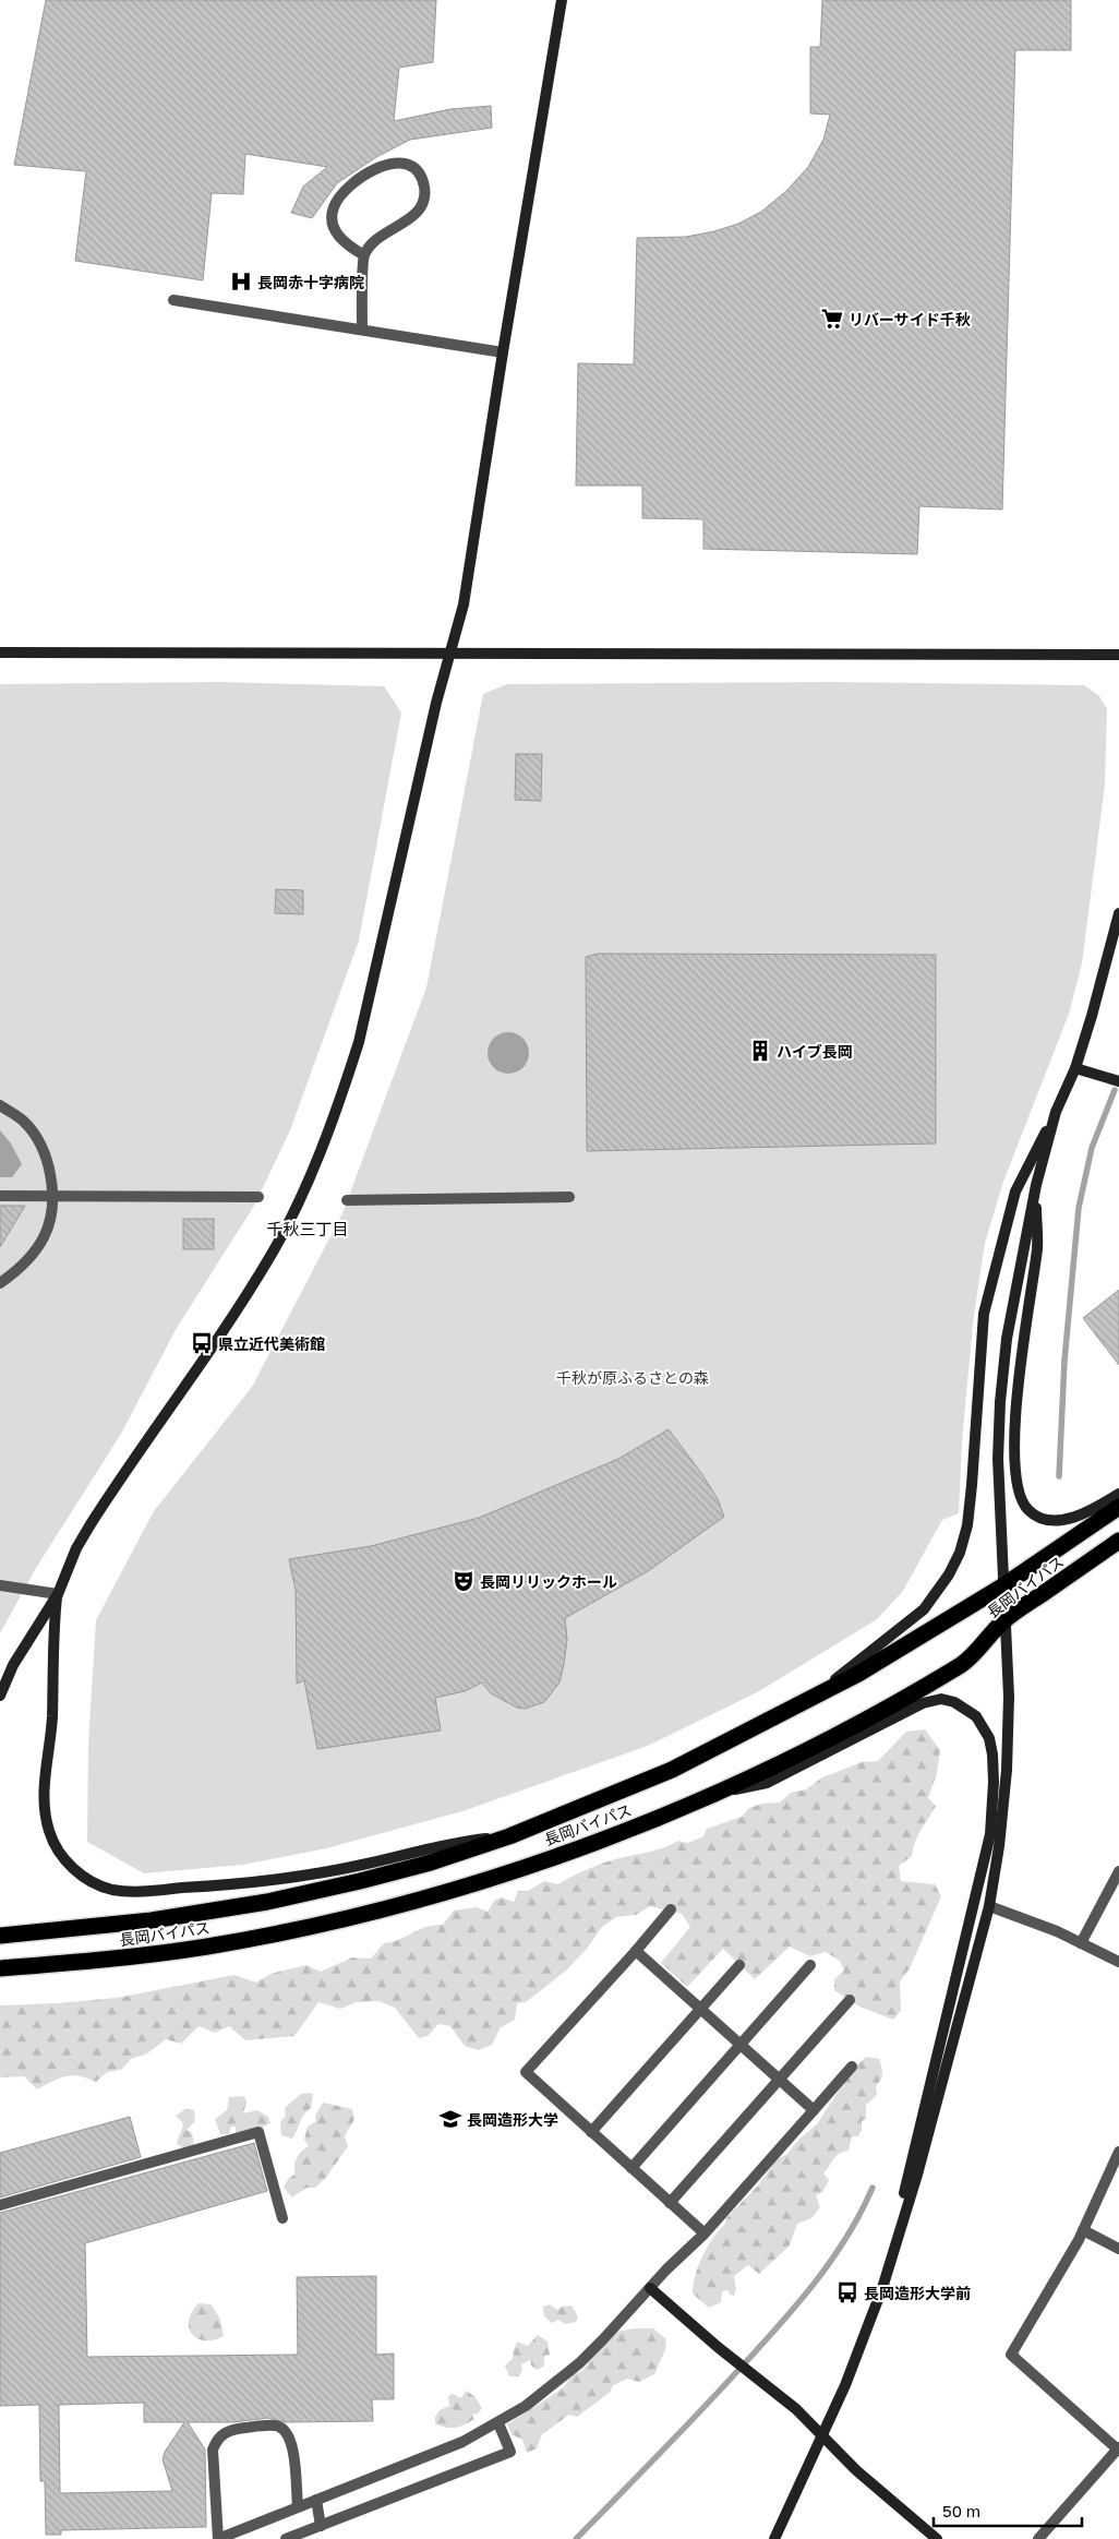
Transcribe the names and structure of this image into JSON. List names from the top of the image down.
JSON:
{
  "streets": {
    "highway": ["長岡バイパス"]
  },
  "districts": ["千秋三丁目"],
  "parks": ["千秋が原ふるさとの森"],
  "places": {
    "hospital": ["長岡赤十字病院"],
    "supermarket": ["リバーサイド千秋"],
    "building": ["ハイブ長岡"],
    "bus stop": ["県立近代美術館", "長岡造形大学前"],
    "theatre": ["長岡リリックホール"],
    "school or university": ["長岡造形大学"]
  },
  "scale_bar": "50 m"
}
